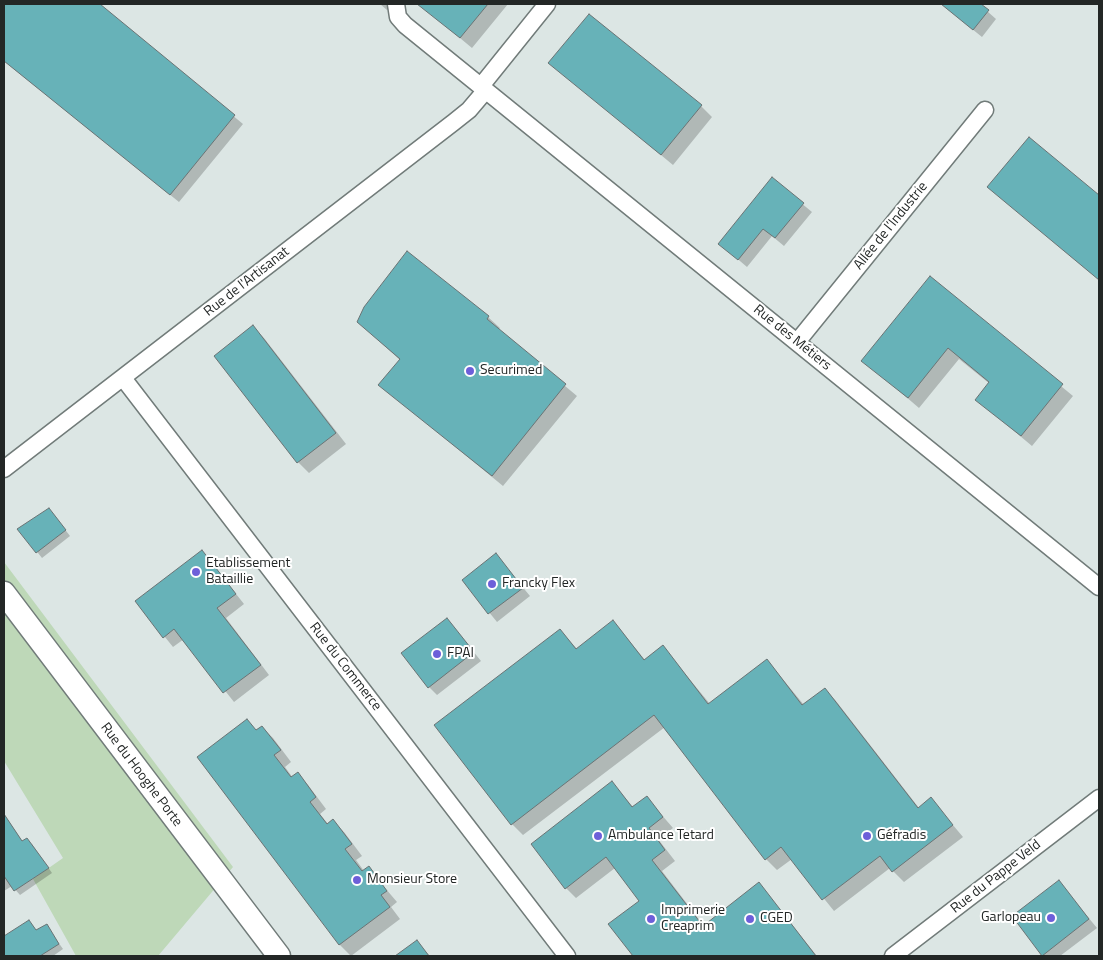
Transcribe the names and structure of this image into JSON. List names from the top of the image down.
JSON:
{
  "streets": {
    "street": [
      "Allée de l’Industrie",
      "Rue de l'Artisanat",
      "Rue des Métiers",
      "Rue du Commerce",
      "Rue du Hooghe Porte",
      "Rue du Pappe Veld"
    ]
  },
  "crossings": [
    ["Allée de l’Industrie", "Rue des Métiers"],
    ["Rue de l'Artisanat", "Rue des Métiers"],
    ["Rue de l'Artisanat", "Rue du Commerce"]
  ],
  "places": [
    "Securimed",
    "Etablissement Bataillie",
    "Francky Flex",
    "FPAI",
    "Ambulance Tetard",
    "Géfradis",
    "Monsieur Store",
    "Garlopeau",
    "Imprimerie Creaprim",
    "CGED"
  ]
}
